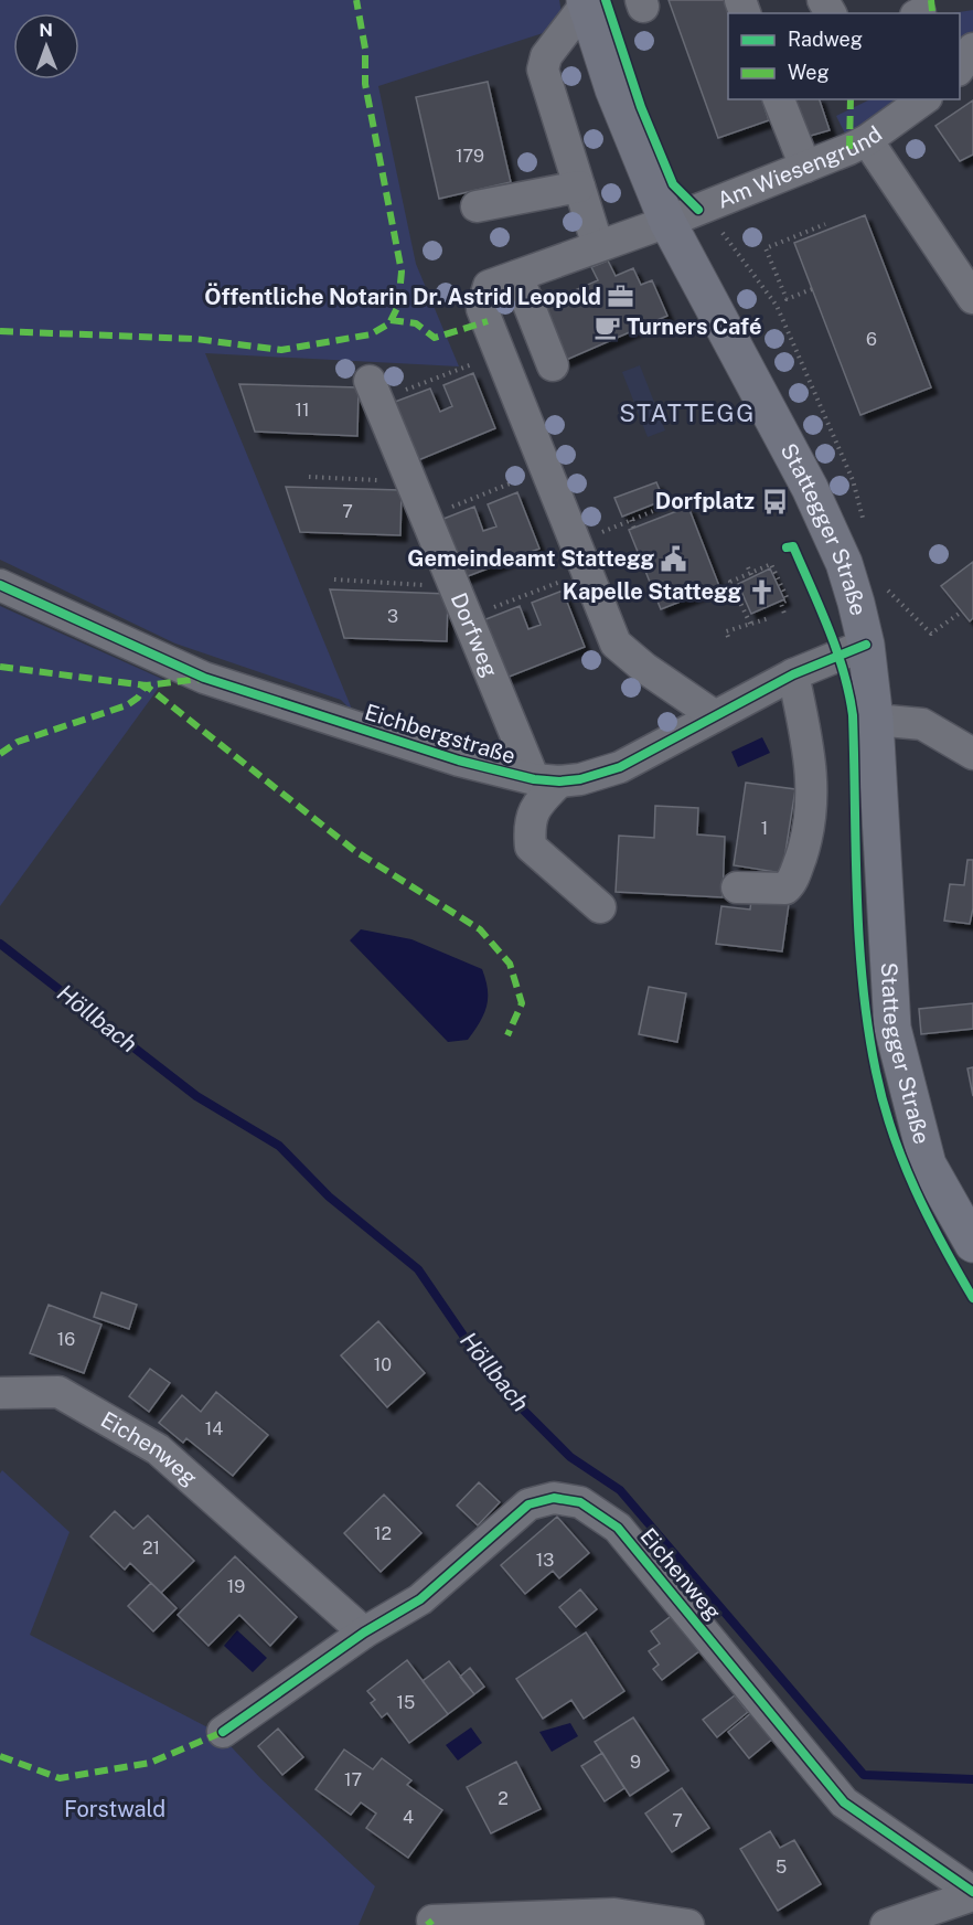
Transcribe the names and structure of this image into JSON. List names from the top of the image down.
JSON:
{
  "streets": {
    "main road": ["Stattegger Straße"],
    "street": [
      "Am Wiesengrund",
      "Dorfweg",
      "Eichbergstraße",
      "Eichenweg"
    ]
  },
  "crossings": [
    ["Am Wiesengrund", "Stattegger Straße"],
    ["Am Wiesengrund", "Eichbergstraße"],
    ["Stattegger Straße", "Eichbergstraße"],
    ["Dorfweg", "Eichbergstraße"]
  ],
  "districts": ["STATTEGG"],
  "water": ["Höllbach"],
  "parks": ["Forstwald"],
  "places": {
    "office": ["Öffentliche Notarin Dr. Astrid Leopold"],
    "cafe": ["Turners Café"],
    "bus stop": ["Dorfplatz"],
    "public building": ["Gemeindeamt Stattegg"],
    "church": ["Kapelle Stattegg"]
  },
  "house_numbers": [
    "179",
    "6",
    "11",
    "7",
    "3",
    "1",
    "16",
    "10",
    "14",
    "12",
    "21",
    "13",
    "19",
    "15",
    "9",
    "17",
    "2",
    "4",
    "7",
    "5"
  ],
  "legend": ["Radweg", "Weg"],
  "north": "top"
}
